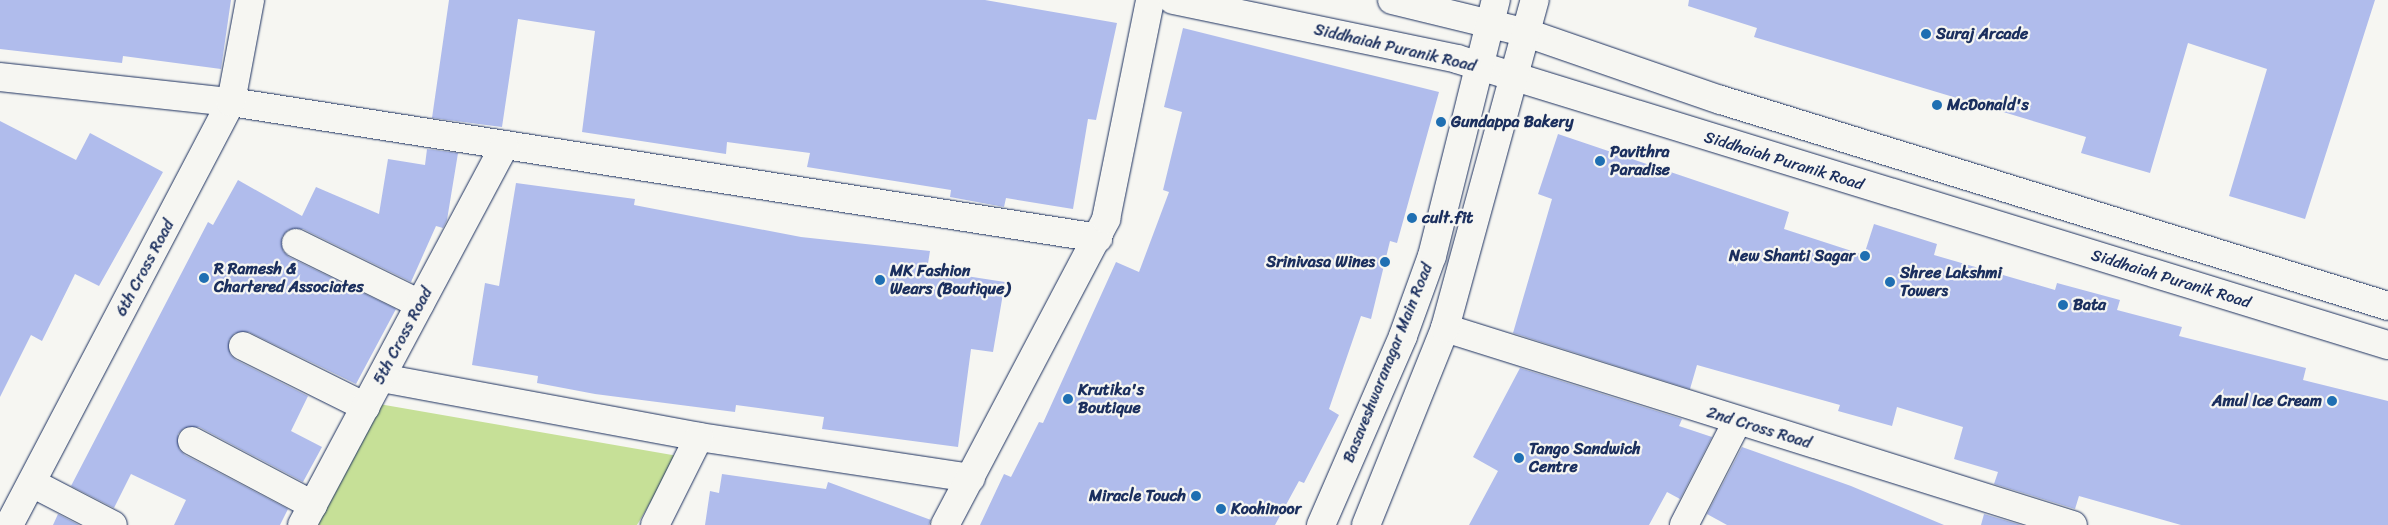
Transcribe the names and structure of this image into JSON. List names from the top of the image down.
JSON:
{
  "streets": {
    "street": [
      "Siddhaiah Puranik Road",
      "6th Cross Road",
      "5th Cross Road",
      "Basaveshwaranagar Main Road",
      "2nd Cross Road"
    ]
  },
  "crossings": [
    ["Siddhaiah Puranik Road", "Basaveshwaranagar Main Road"]
  ],
  "places": [
    "Suraj Arcade",
    "McDonald's",
    "Gundappa Bakery",
    "Pavithra Paradise",
    "cult.fit",
    "New Shanti Sagar",
    "Srinivasa Wines",
    "R Ramesh & Chartered Associates",
    "MK Fashion Wears (Boutique)",
    "Shree Lakshmi Towers",
    "Bata",
    "Krutika's Boutique",
    "Amul Ice Cream",
    "Tango Sandwich Centre",
    "Miracle Touch",
    "Koohinoor"
  ]
}
